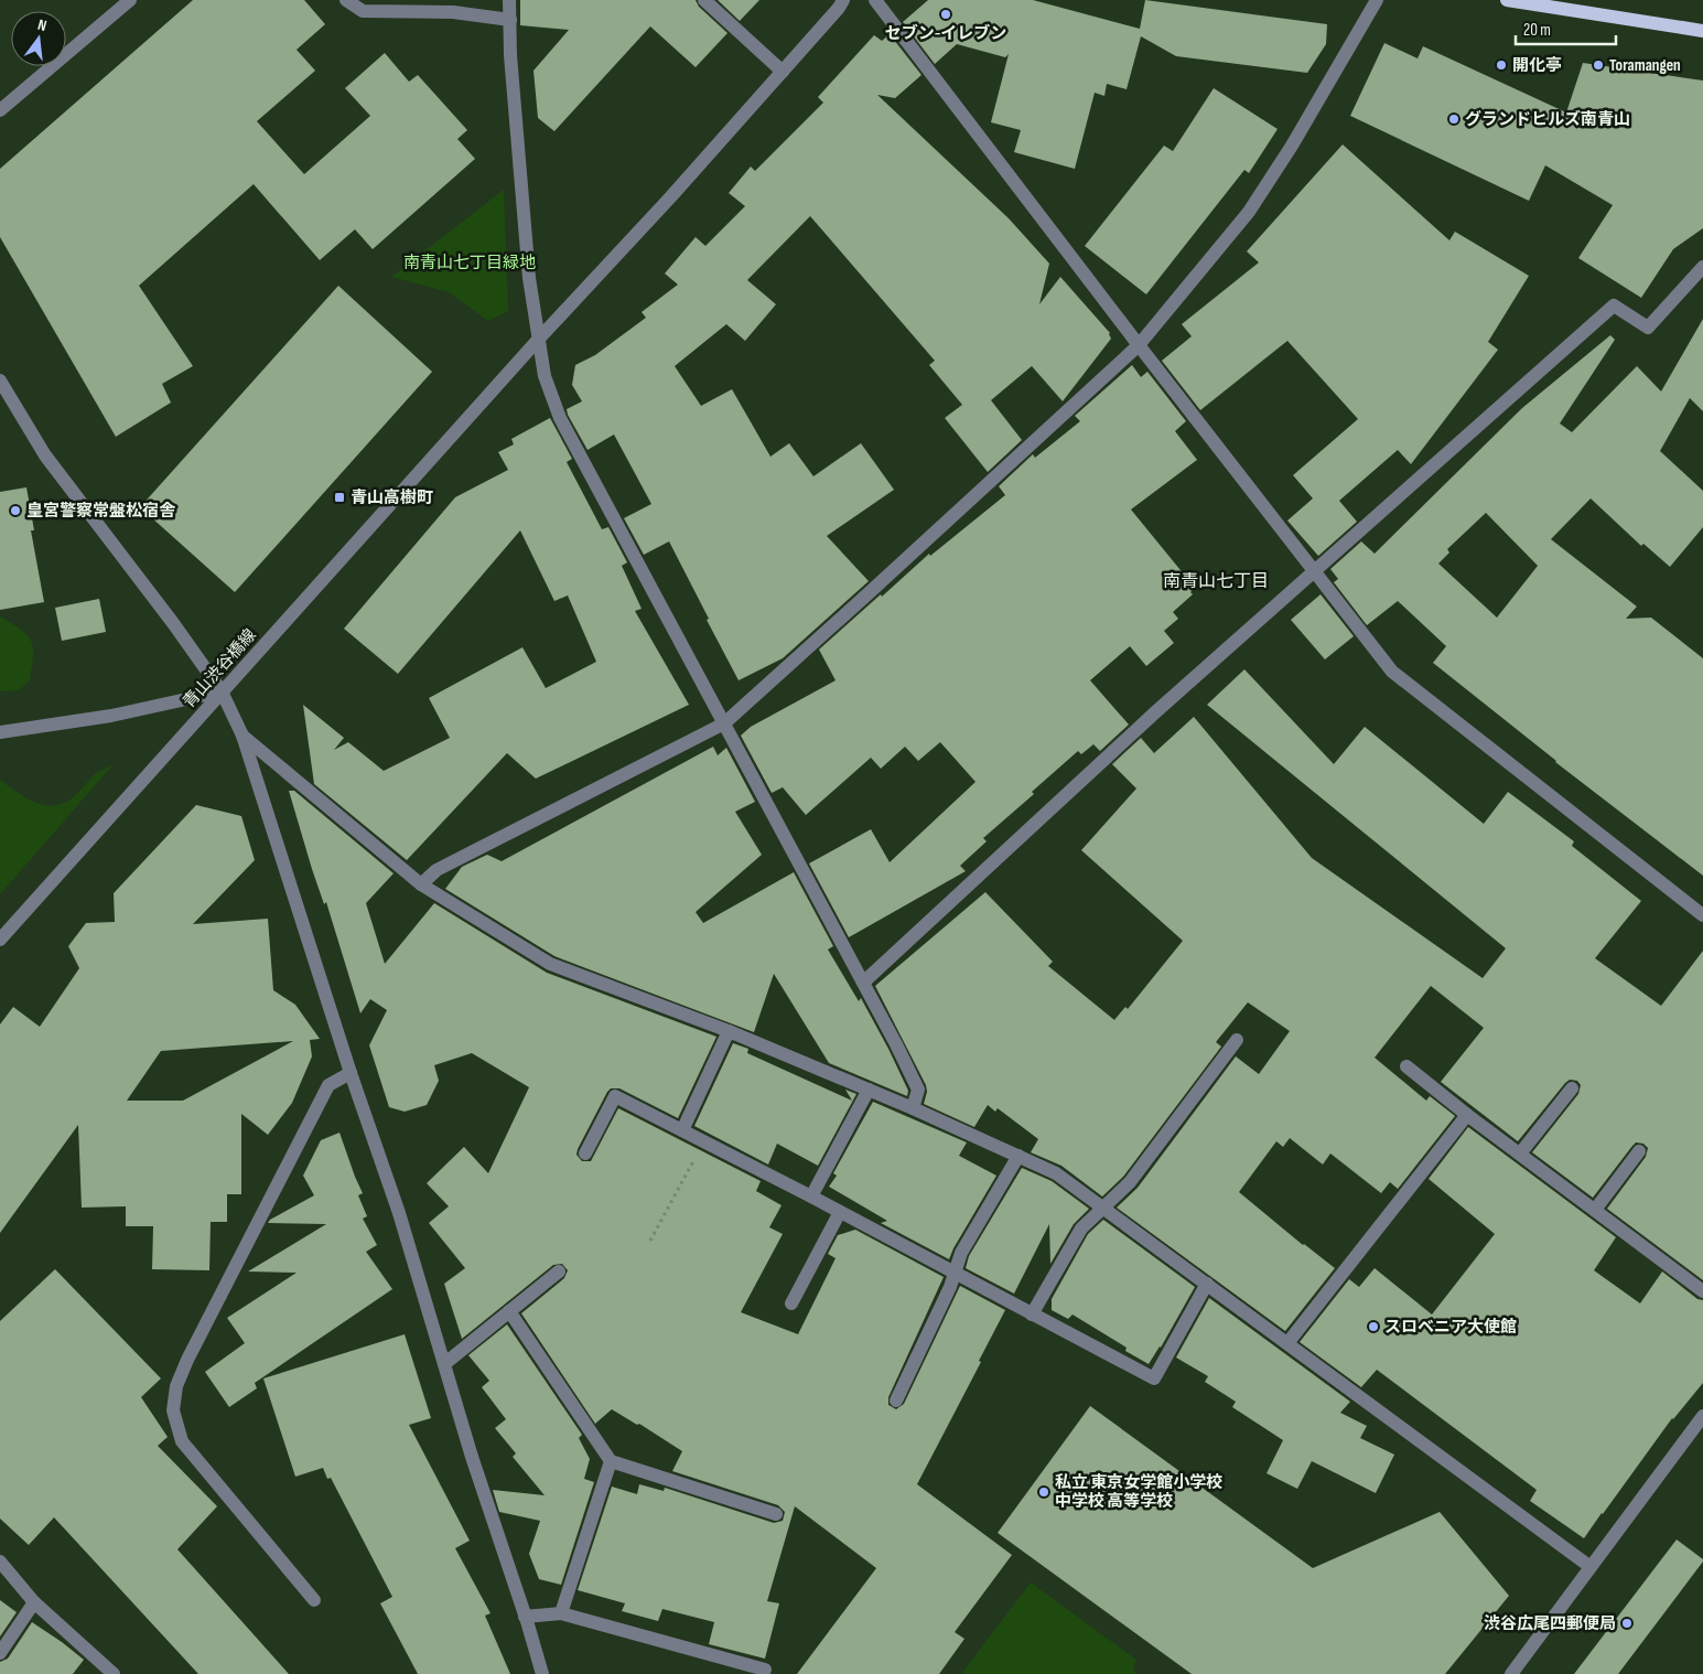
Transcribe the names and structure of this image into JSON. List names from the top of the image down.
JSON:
{
  "streets": {
    "street": ["青山渋谷橋線"]
  },
  "districts": ["南青山七丁目"],
  "parks": ["南青山七丁目緑地"],
  "places": {
    "other": [
      "セブン-イレブン",
      "開化亭",
      "Toramangen",
      "グランドヒルズ南青山",
      "皇宮警察常盤松宿舎",
      "スロベニア大使館",
      "私立 東京女学館小学校 中学校 高等学校",
      "渋谷広尾四郵便局"
    ],
    "transit": ["青山高樹町"]
  },
  "scale_bar": "20 m",
  "north": "top"
}
